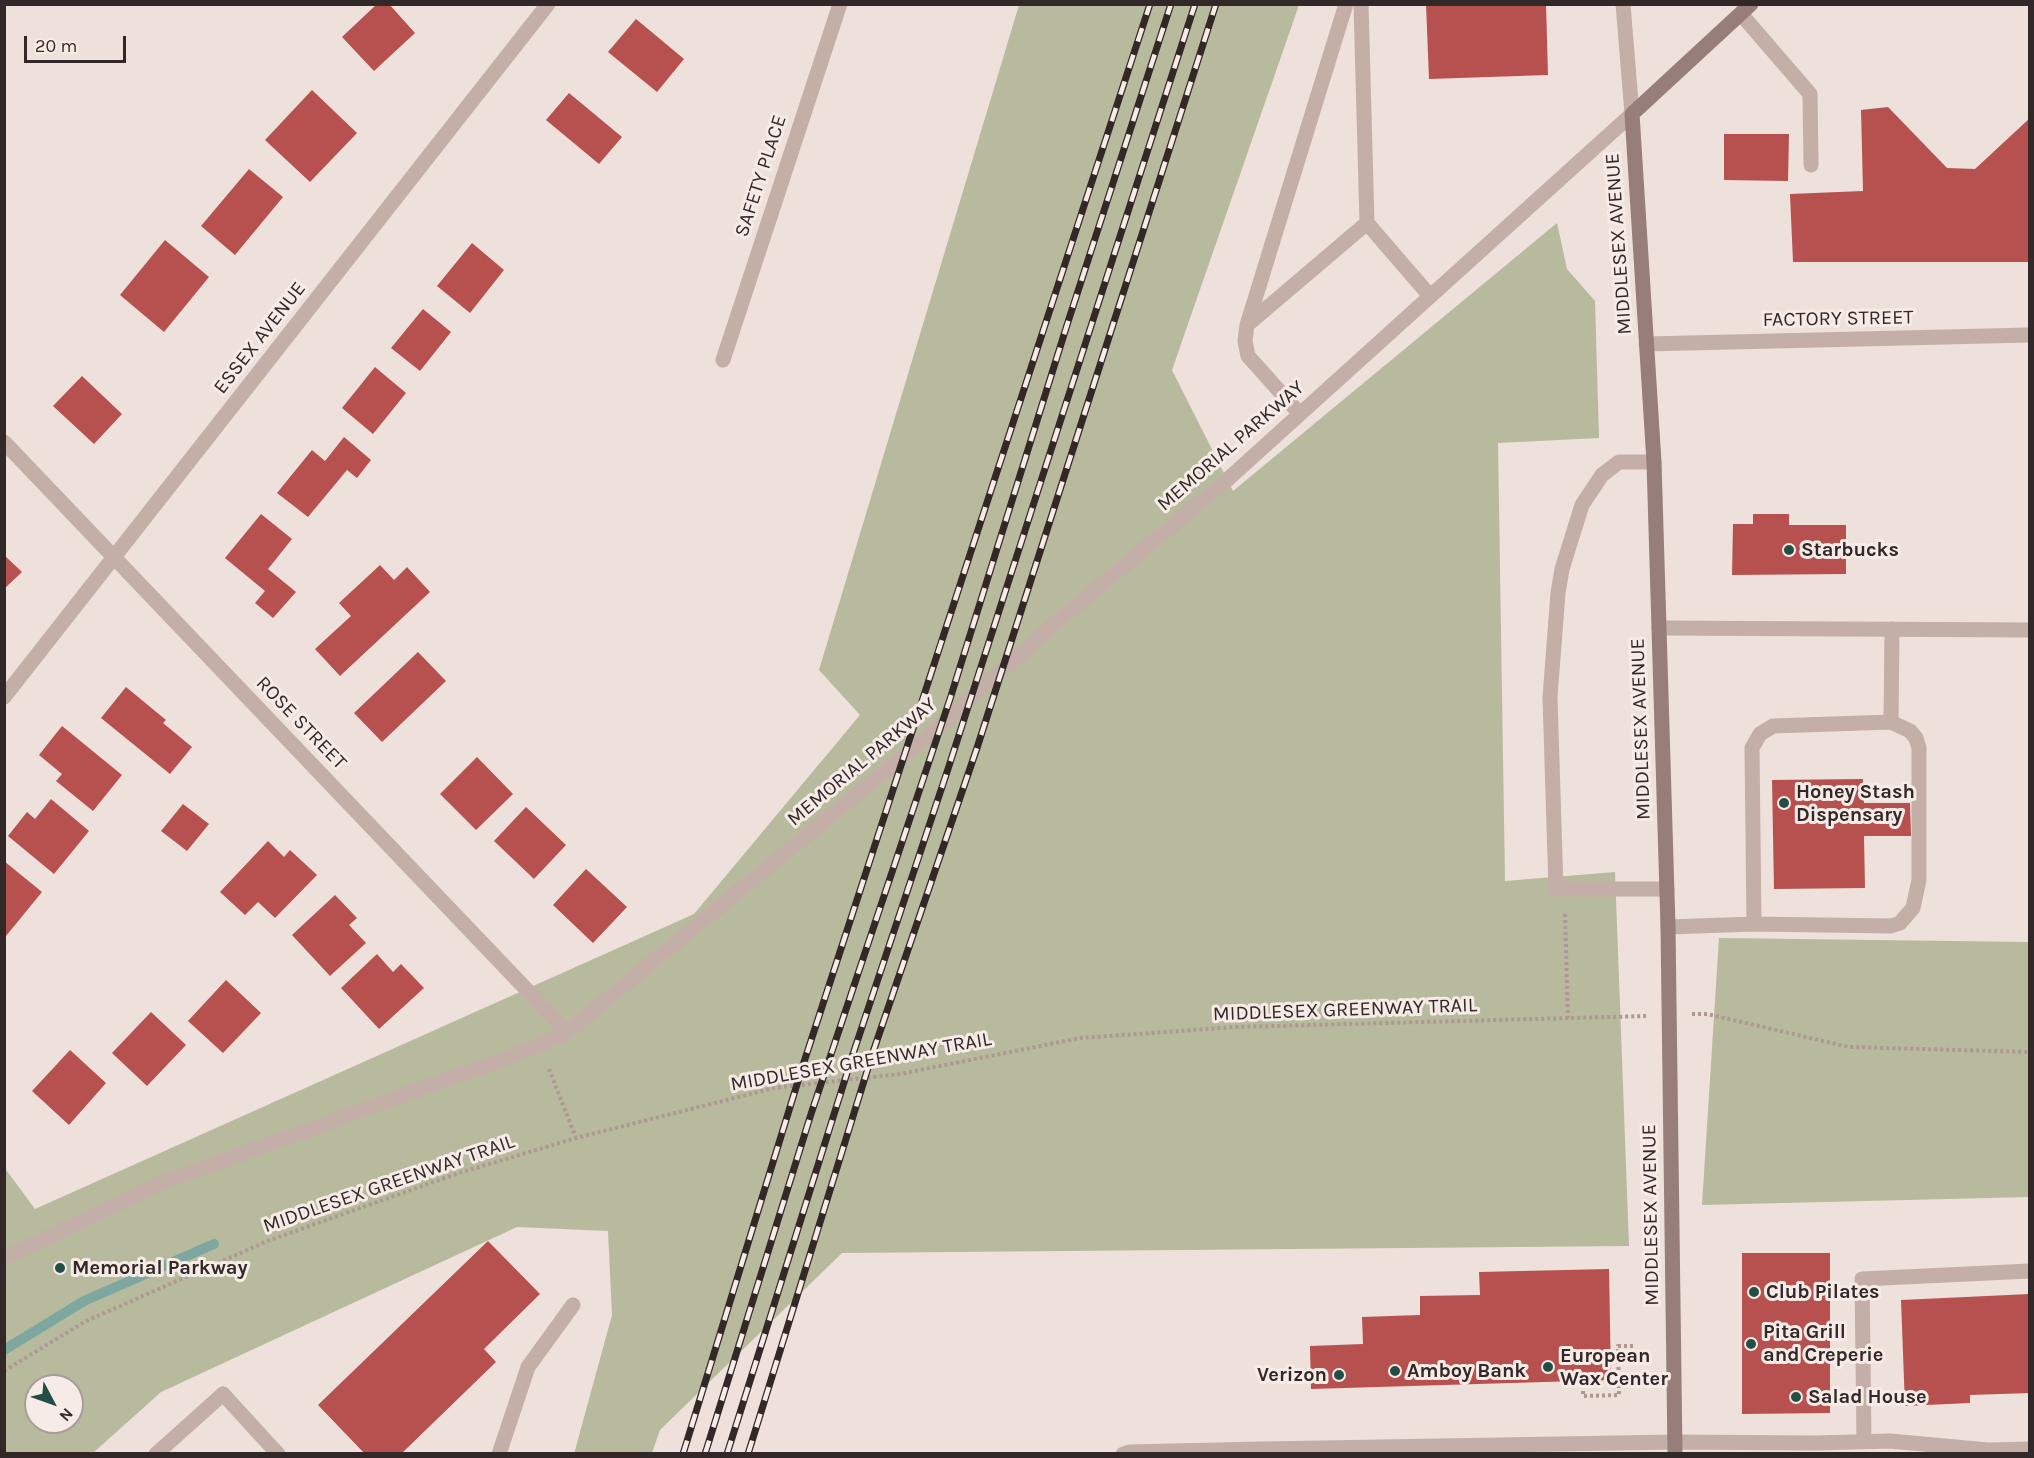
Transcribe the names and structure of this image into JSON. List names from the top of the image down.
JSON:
{
  "streets": {
    "main road": ["MIDDLESEX AVENUE"],
    "street": [
      "SAFETY PLACE",
      "FACTORY STREET",
      "ESSEX AVENUE",
      "MEMORIAL PARKWAY",
      "ROSE STREET"
    ],
    "path": ["MIDDLESEX GREENWAY TRAIL"]
  },
  "crossings": [
    ["MIDDLESEX AVENUE", "FACTORY STREET"],
    ["MIDDLESEX AVENUE", "MEMORIAL PARKWAY"],
    ["ESSEX AVENUE", "ROSE STREET"],
    ["MEMORIAL PARKWAY", "ROSE STREET"]
  ],
  "places": [
    "Starbucks",
    "Honey Stash Dispensary",
    "Memorial Parkway",
    "Club Pilates",
    "Pita Grill and Creperie",
    "European Wax Center",
    "Amboy Bank",
    "Verizon",
    "Salad House"
  ],
  "scale_bar": "20 m",
  "north": "bottom right"
}
